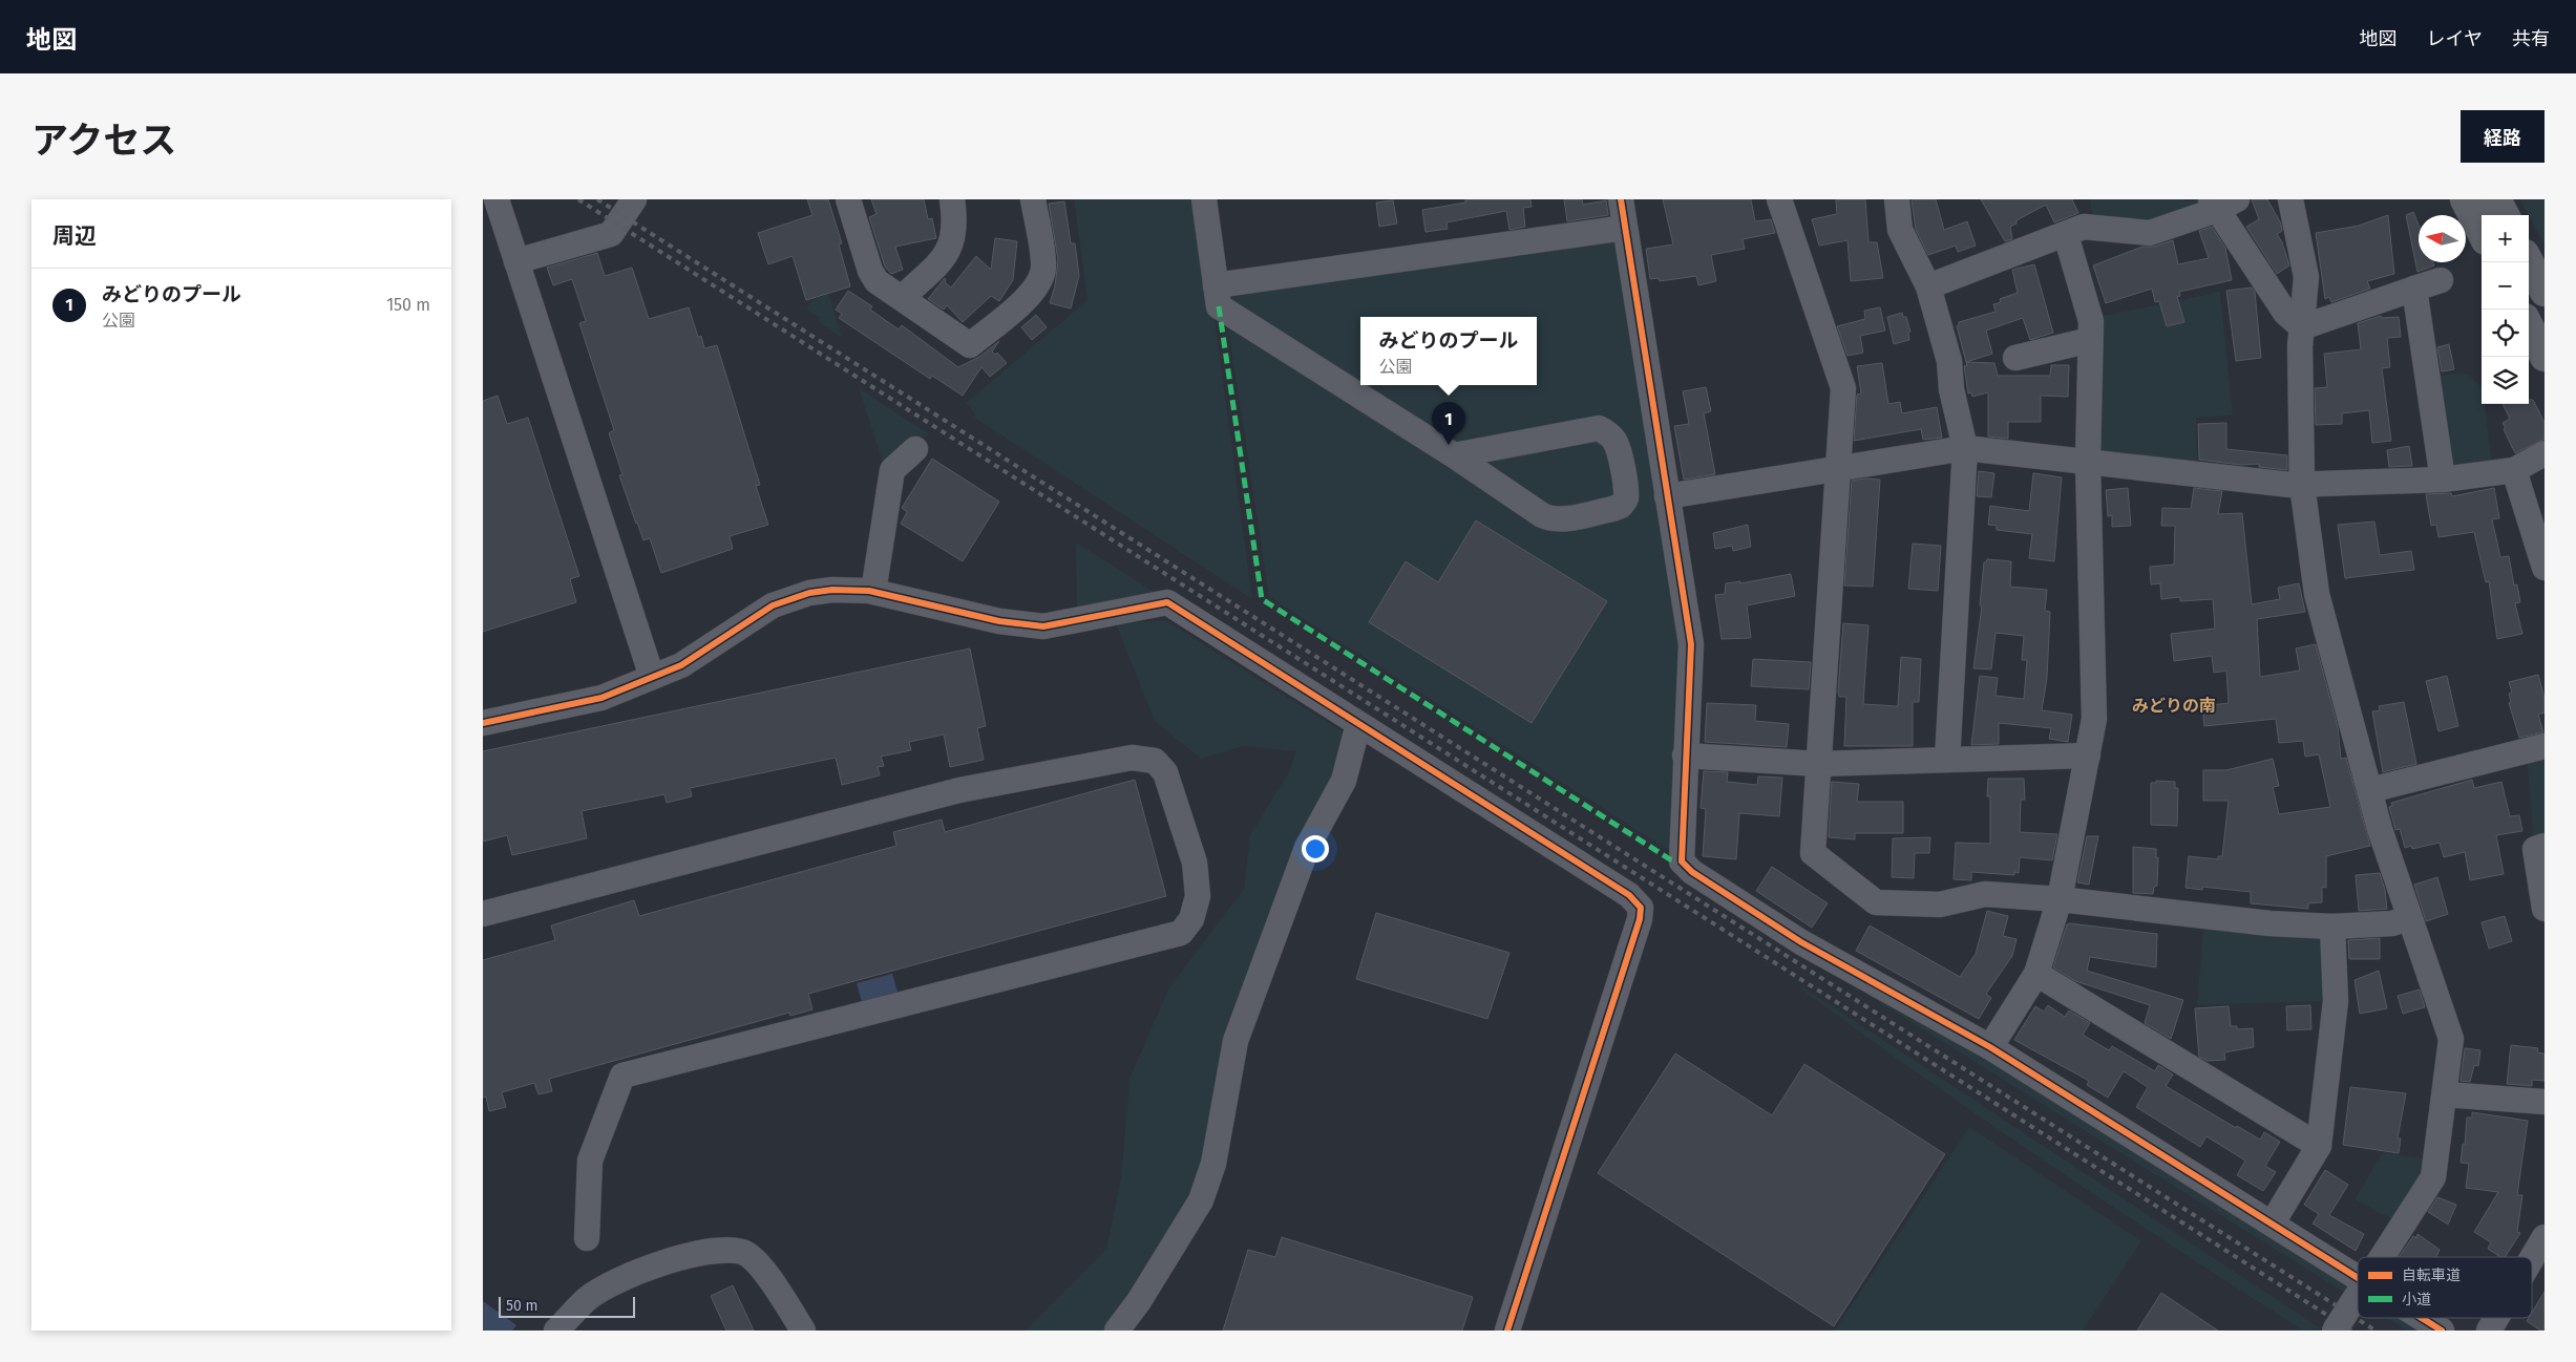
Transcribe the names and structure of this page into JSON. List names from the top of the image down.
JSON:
{
  "districts": ["みどりの南"],
  "legend": ["自転車道", "小道"],
  "scale_bar": "50 m",
  "north": "left",
  "page": {
    "header": "地図",
    "nav": ["地図", "レイヤ", "共有"],
    "title": "アクセス",
    "buttons": "経路",
    "heading": "周辺",
    "map_buttons": ["+", "−"],
    "list": [
      {
        "mark": "1",
        "name": "みどりのプール",
        "note": "公園",
        "value": "150 m"
      }
    ],
    "popup": ["みどりのプール", "公園"],
    "pins": "1",
    "scale": "50 m"
  }
}
